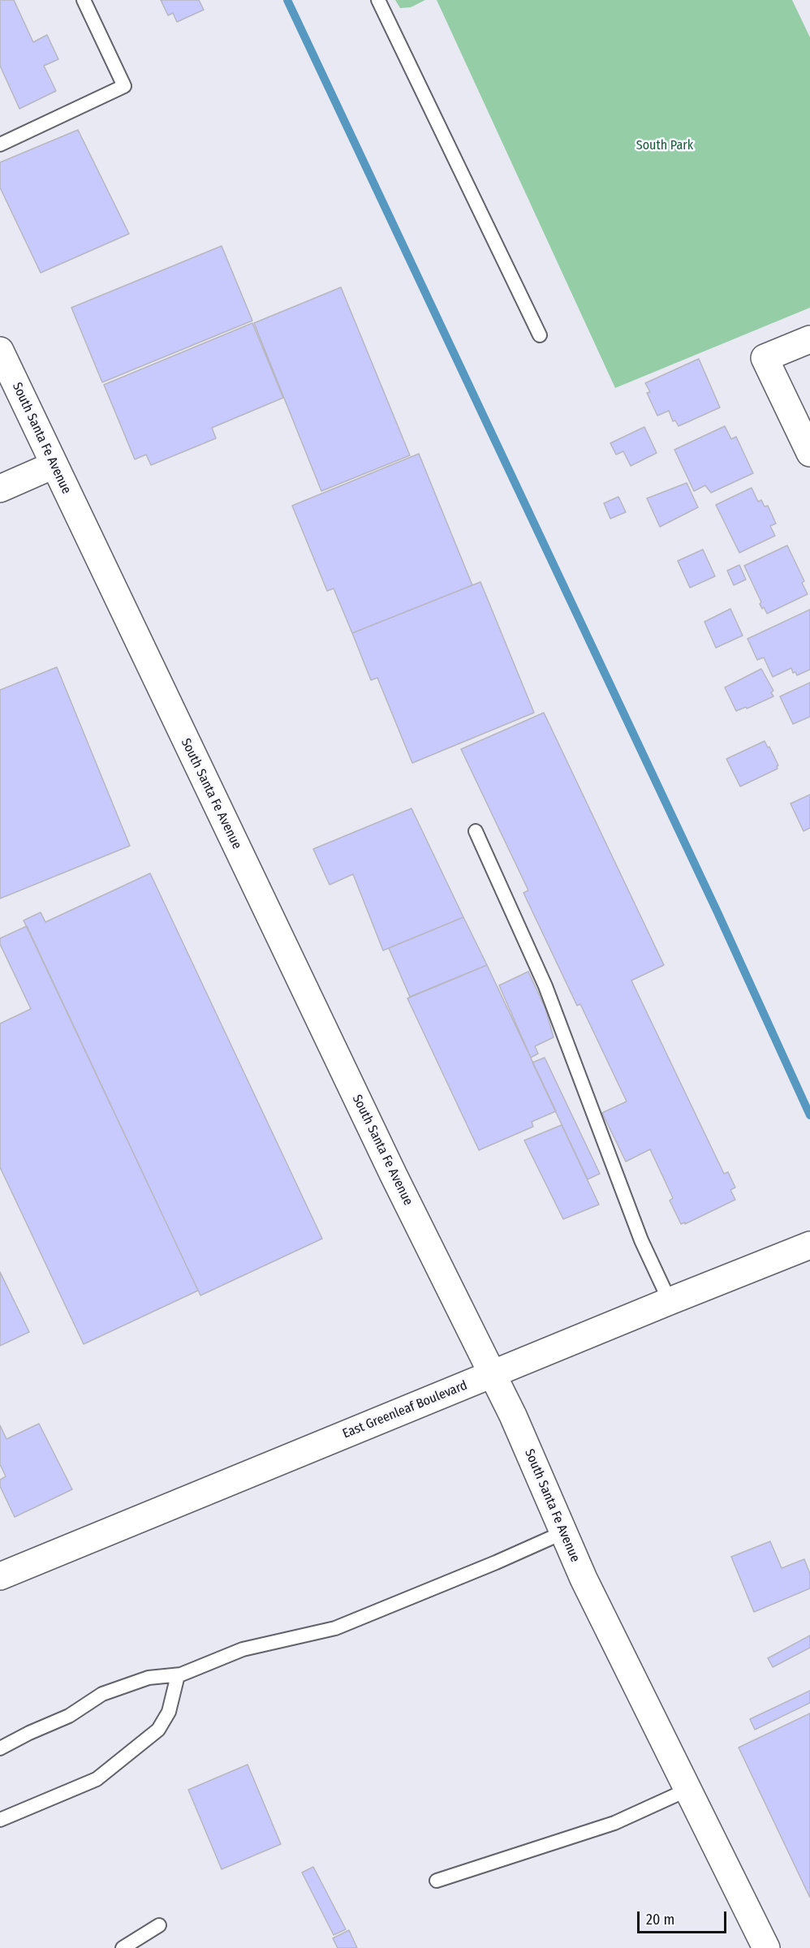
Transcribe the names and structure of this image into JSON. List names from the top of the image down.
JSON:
{
  "streets": {
    "main road": ["South Santa Fe Avenue", "East Greenleaf Boulevard"]
  },
  "crossings": [
    ["South Santa Fe Avenue", "East Greenleaf Boulevard"]
  ],
  "parks": ["South Park"],
  "scale_bar": "20 m"
}
